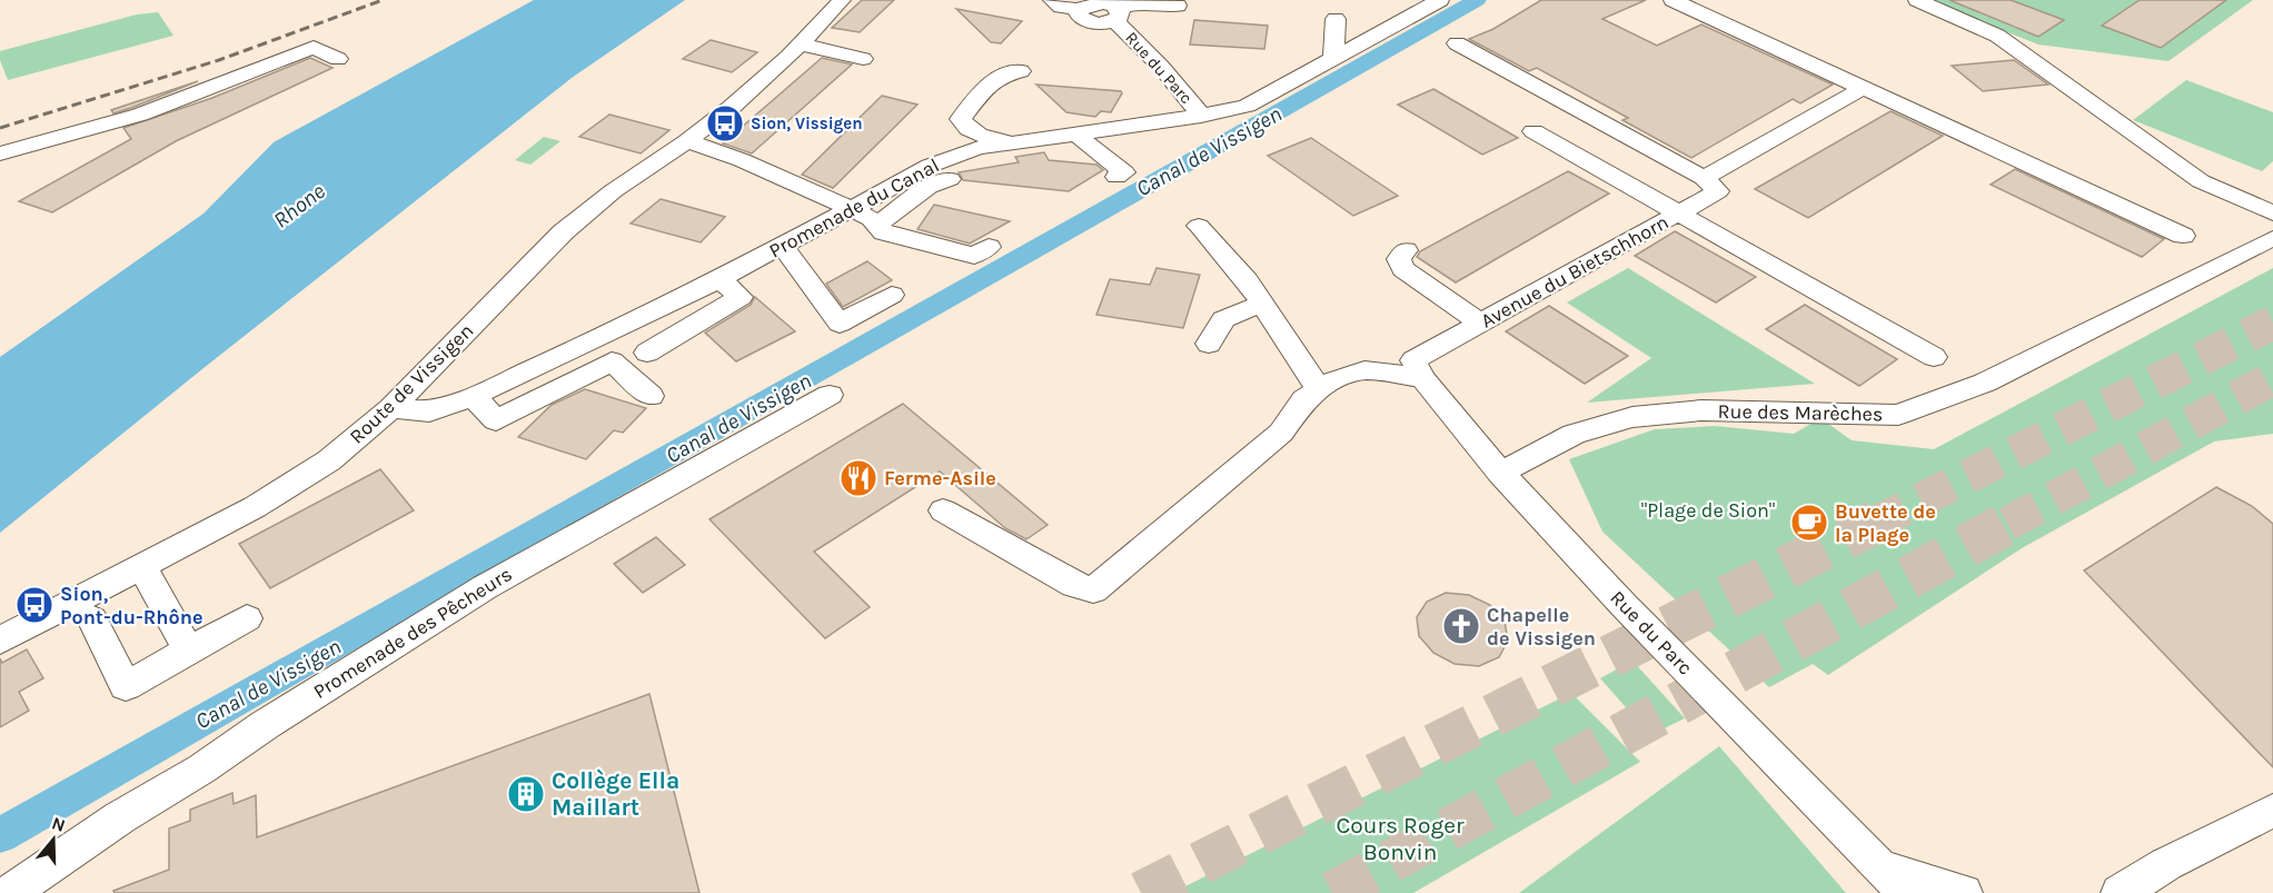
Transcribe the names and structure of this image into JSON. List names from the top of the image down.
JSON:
{
  "streets": {
    "street": [
      "Rue du Parc",
      "Promenade du Canal",
      "Avenue du Bietschhorn",
      "Route de Vissigen",
      "Rue des Marèches",
      "Promenade des Pêcheurs"
    ]
  },
  "crossings": [
    ["Rue du Parc", "Promenade du Canal"],
    ["Rue du Parc", "Avenue du Bietschhorn"],
    ["Rue du Parc", "Rue des Marèches"],
    ["Promenade du Canal", "Route de Vissigen"]
  ],
  "water": ["Canal de Vissigen", "Rhone"],
  "parks": ["\"Plage de Sion\"", "Cours Roger Bonvin"],
  "places": {
    "bus stop": ["Sion, Vissigen", "Sion, Pont-du-Rhône"],
    "restaurant": ["Ferme-Asile"],
    "cafe": ["Buvette de la Plage"],
    "church": ["Chapelle de Vissigen"],
    "building": ["Collège Ella Maillart"]
  },
  "north": "top"
}
